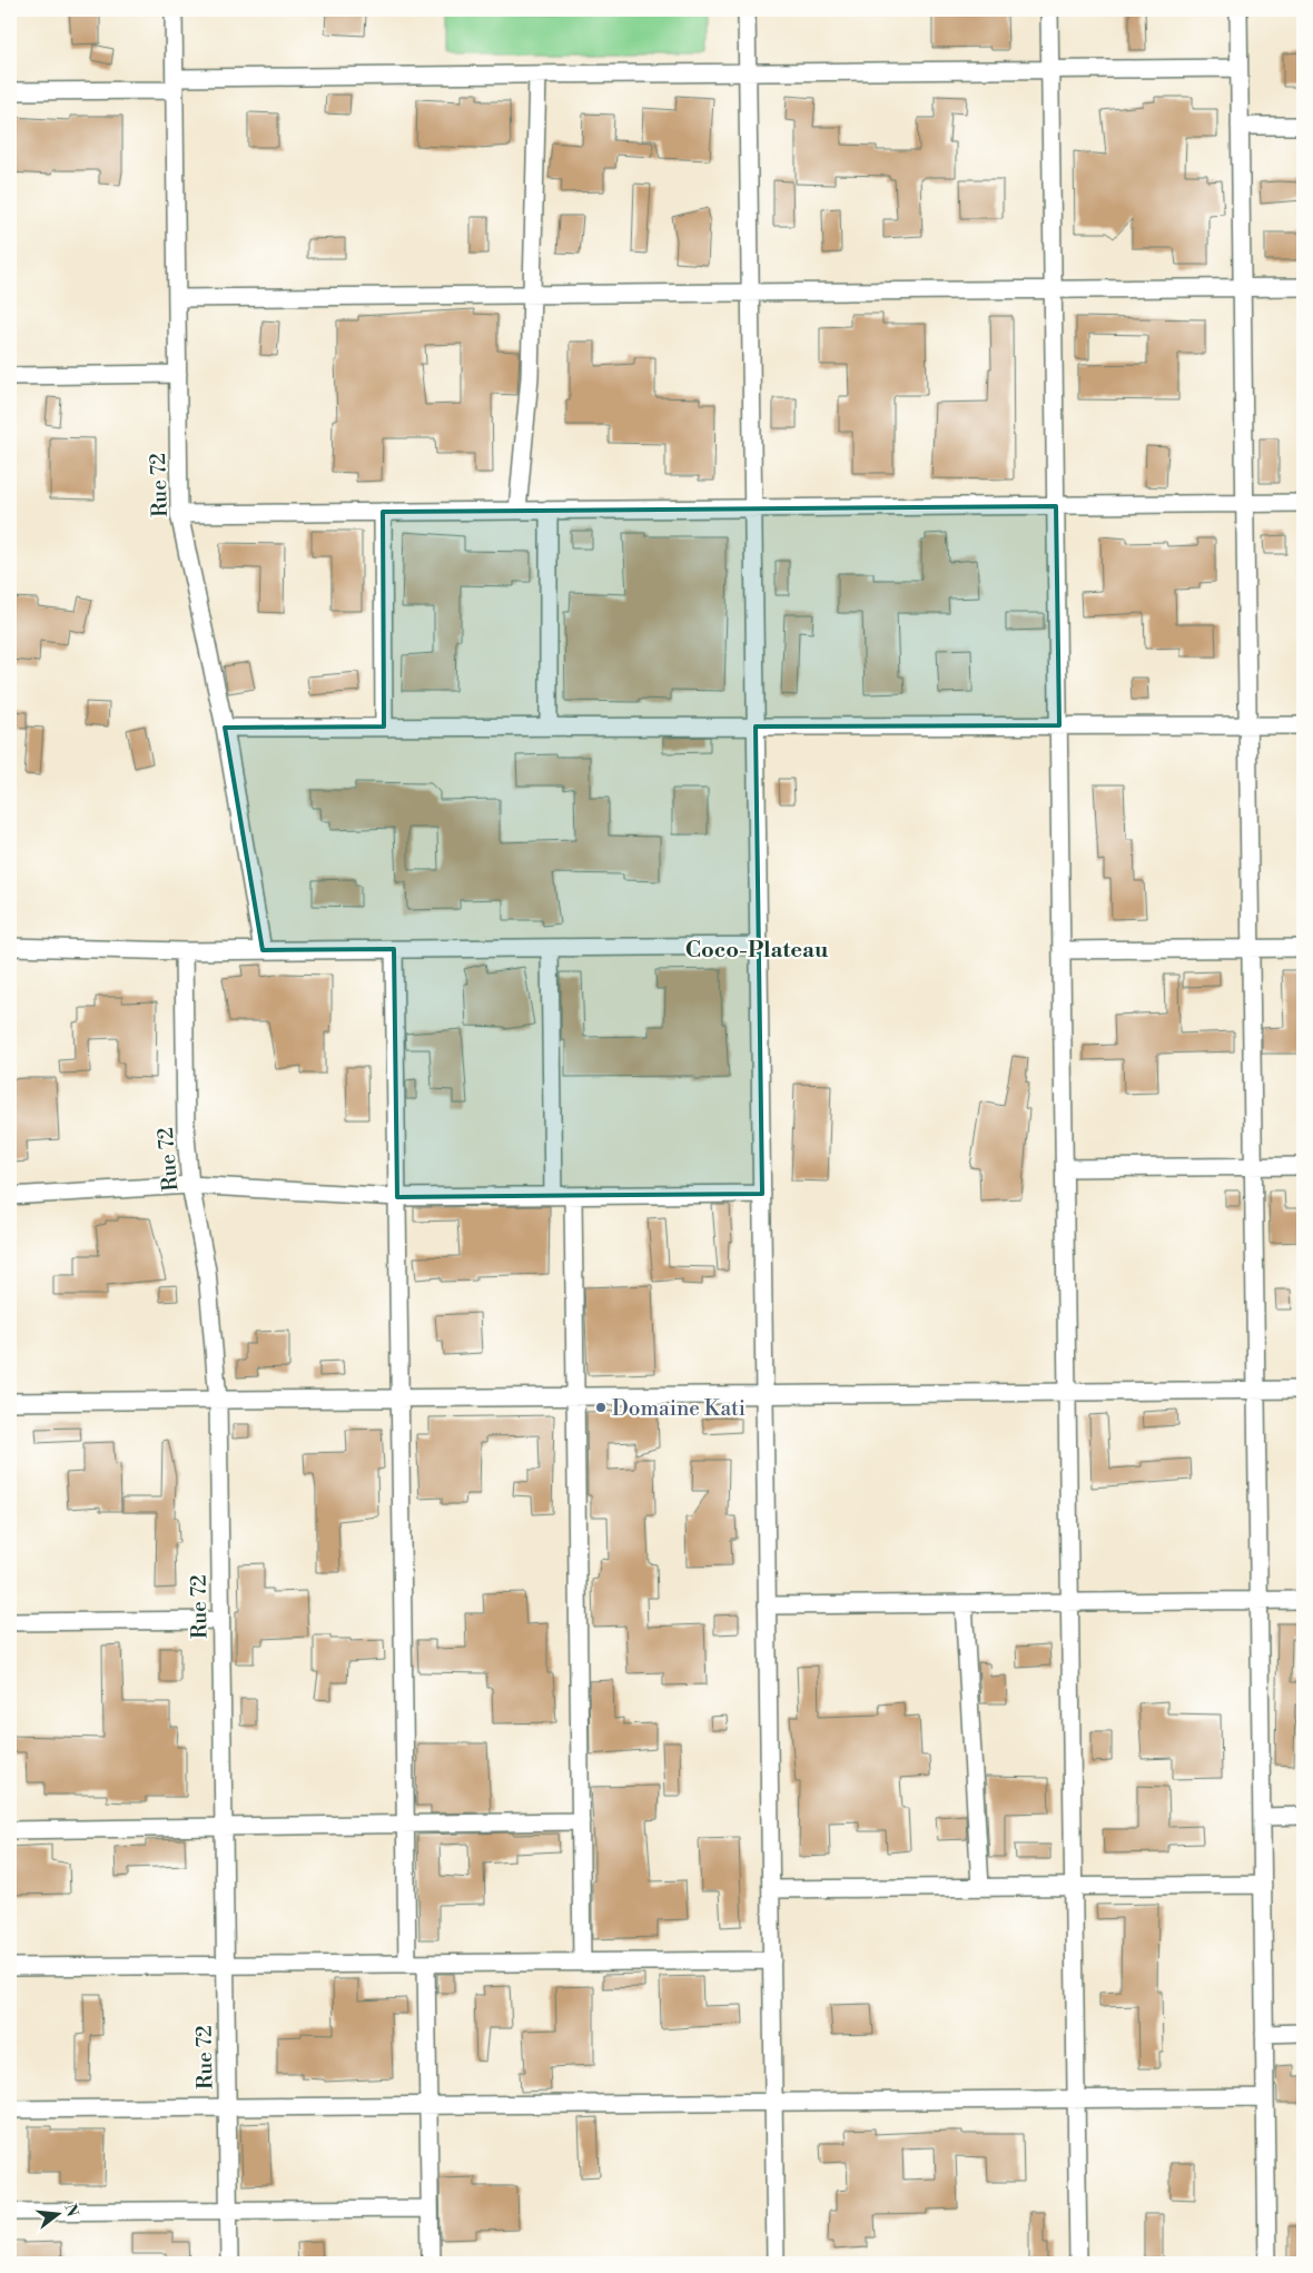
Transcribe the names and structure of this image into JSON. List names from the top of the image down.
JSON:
{
  "streets": {
    "street": ["Rue 72"]
  },
  "districts": ["Coco-Plateau"],
  "places": ["Domaine Kati"],
  "north": "right"
}
